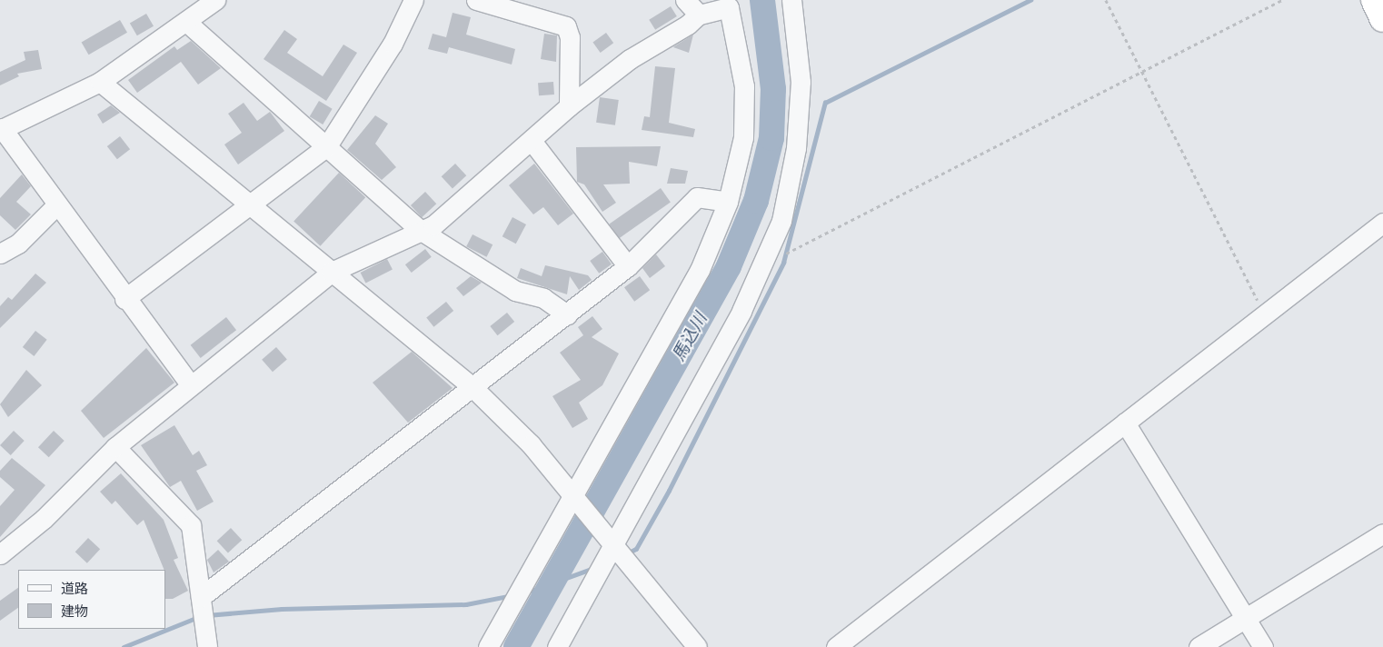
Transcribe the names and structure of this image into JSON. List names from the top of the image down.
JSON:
{
  "water": ["馬込川"],
  "legend": ["道路", "建物"]
}
